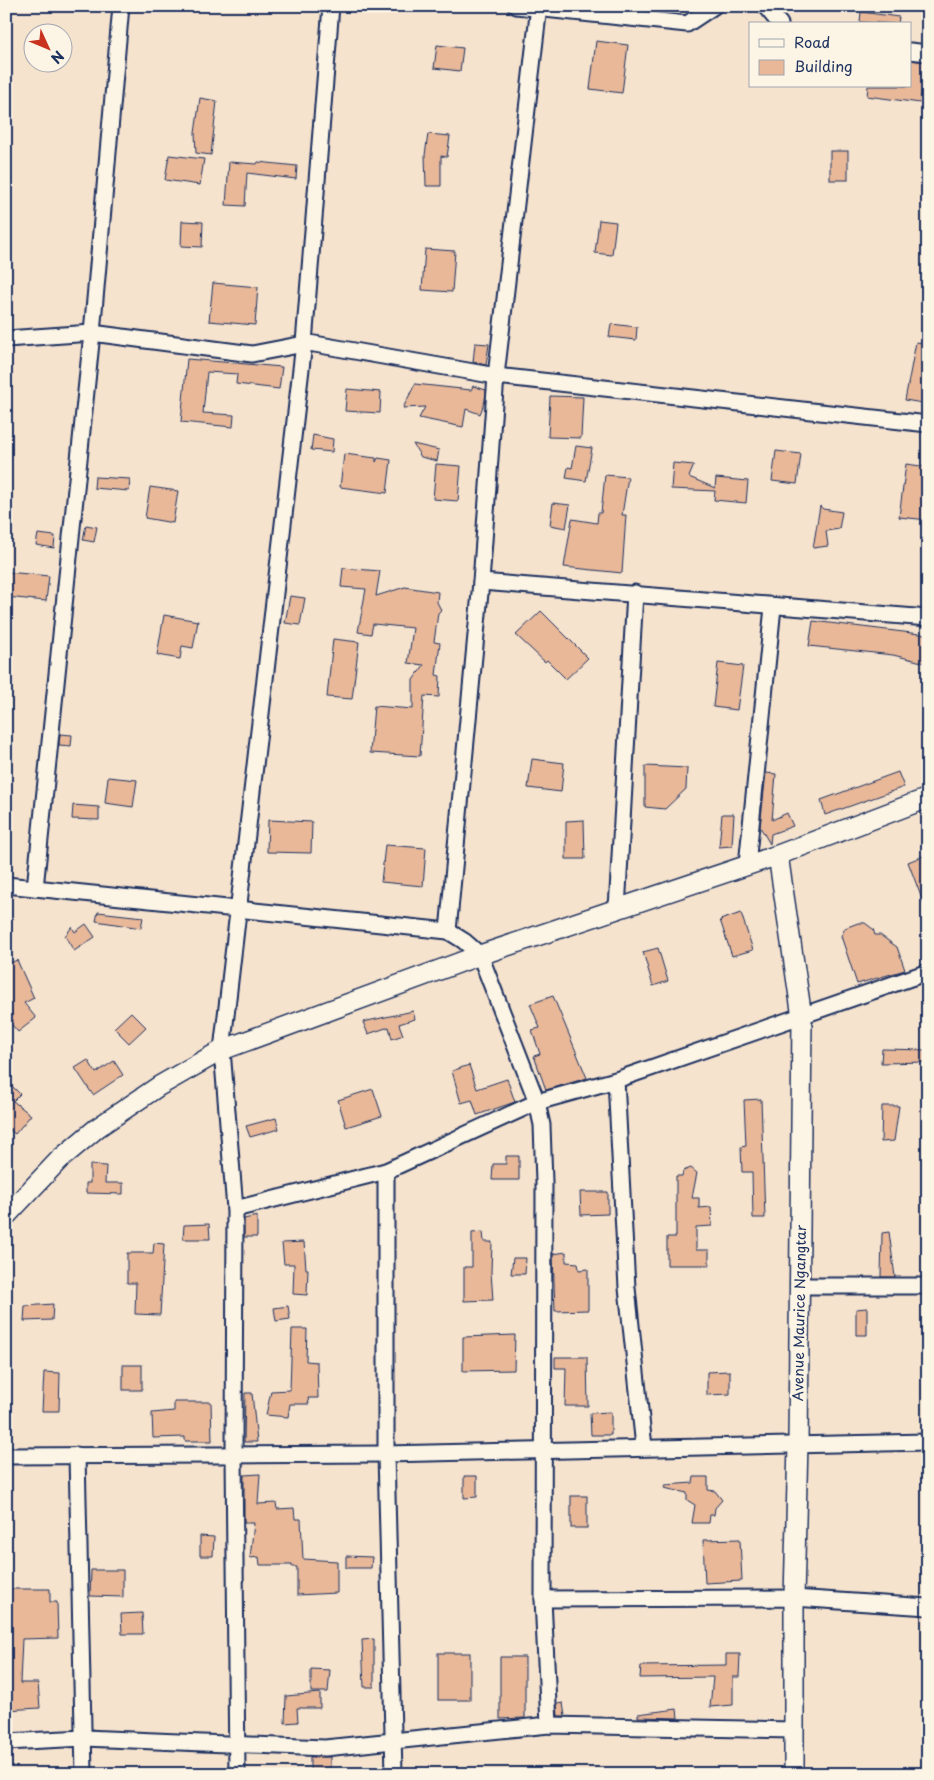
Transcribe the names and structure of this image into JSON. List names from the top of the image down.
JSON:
{
  "streets": {
    "street": ["Avenue Maurice Ngangtar"]
  },
  "legend": ["Road", "Building"],
  "north": "bottom right"
}
